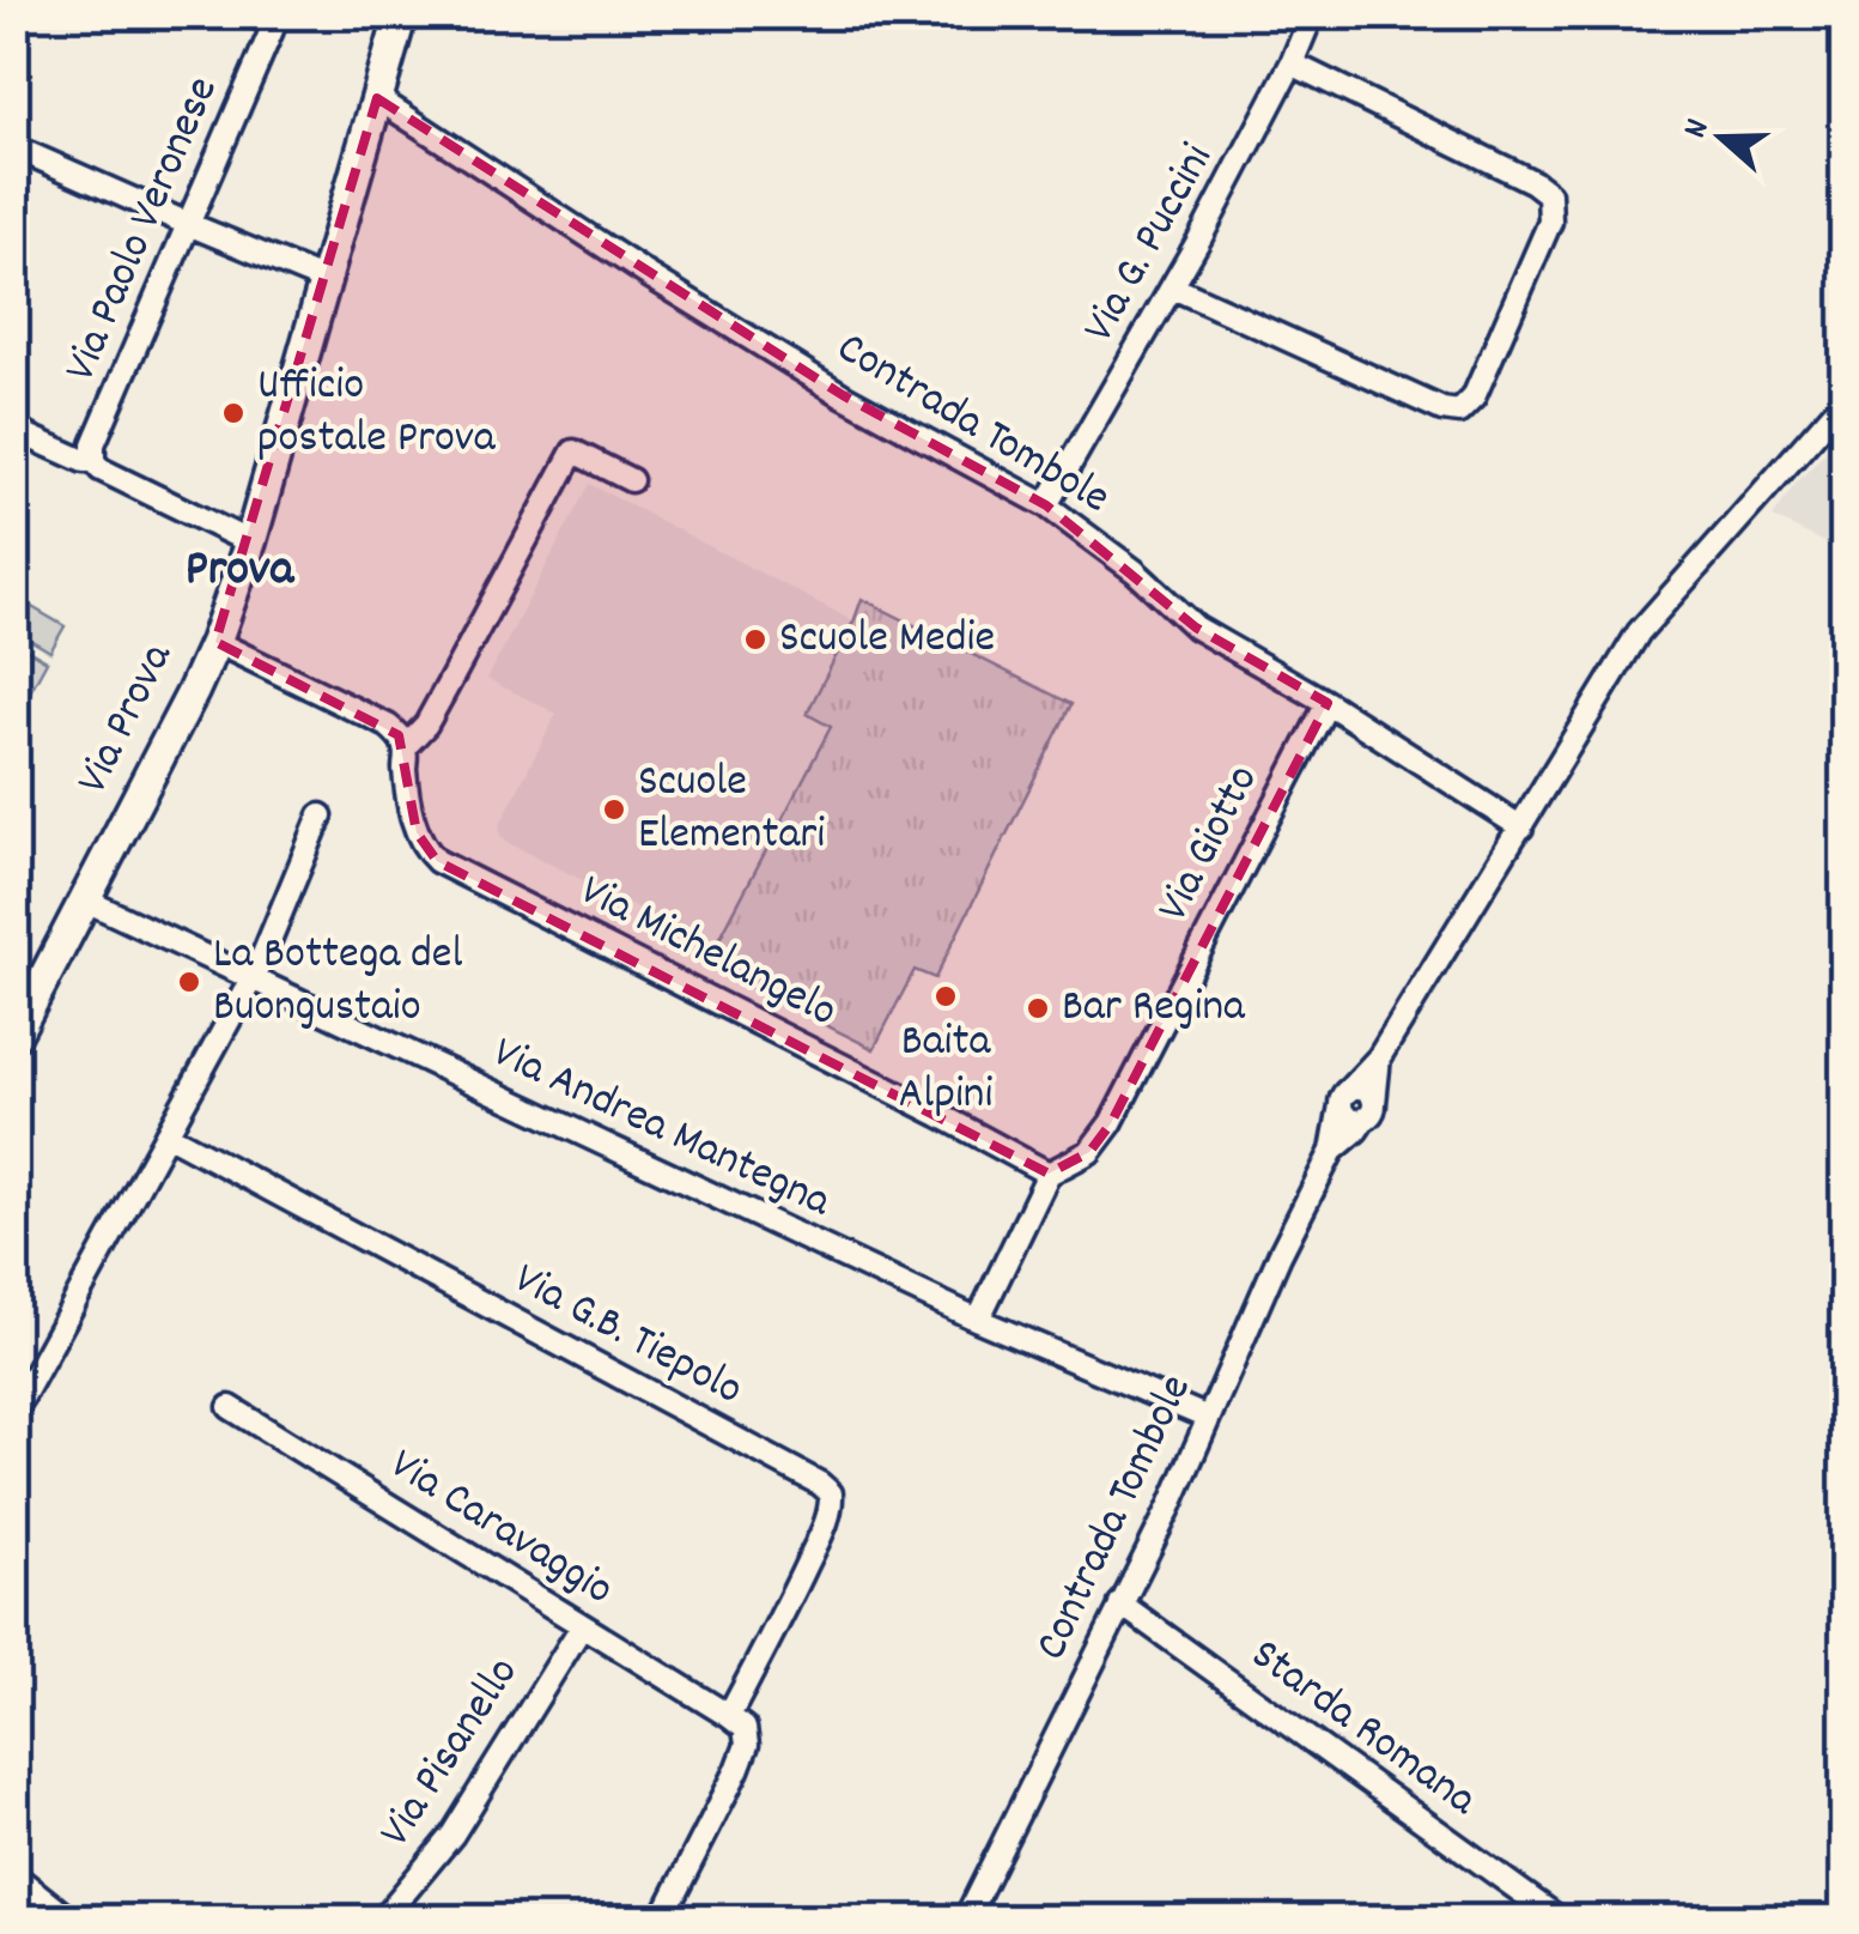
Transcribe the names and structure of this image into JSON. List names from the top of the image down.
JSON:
{
  "streets": {
    "main road": ["Via Prova"],
    "street": [
      "Via Paolo Veronese",
      "Via G. Puccini",
      "Contrada Tombole",
      "Via Giotto",
      "Via Michelangelo",
      "Via Andrea Mantegna",
      "Via G.B. Tiepolo",
      "Via Caravaggio",
      "Starda Romana",
      "Via Pisanello"
    ]
  },
  "crossings": [
    ["Via G. Puccini", "Contrada Tombole"],
    ["Contrada Tombole", "Via Prova"],
    ["Contrada Tombole", "Via Giotto"],
    ["Contrada Tombole", "Via Andrea Mantegna"],
    ["Contrada Tombole", "Starda Romana"],
    ["Via Prova", "Via Andrea Mantegna"],
    ["Via Giotto", "Via Michelangelo"],
    ["Via G.B. Tiepolo", "Via Caravaggio"],
    ["Via Caravaggio", "Via Pisanello"]
  ],
  "districts": ["Prova"],
  "places": [
    "Ufficio postale Prova",
    "Scuole Medie",
    "Scuole Elementari",
    "La Bottega del Buongustaio",
    "Baita Alpini",
    "Bar Regina"
  ],
  "north": "left"
}
